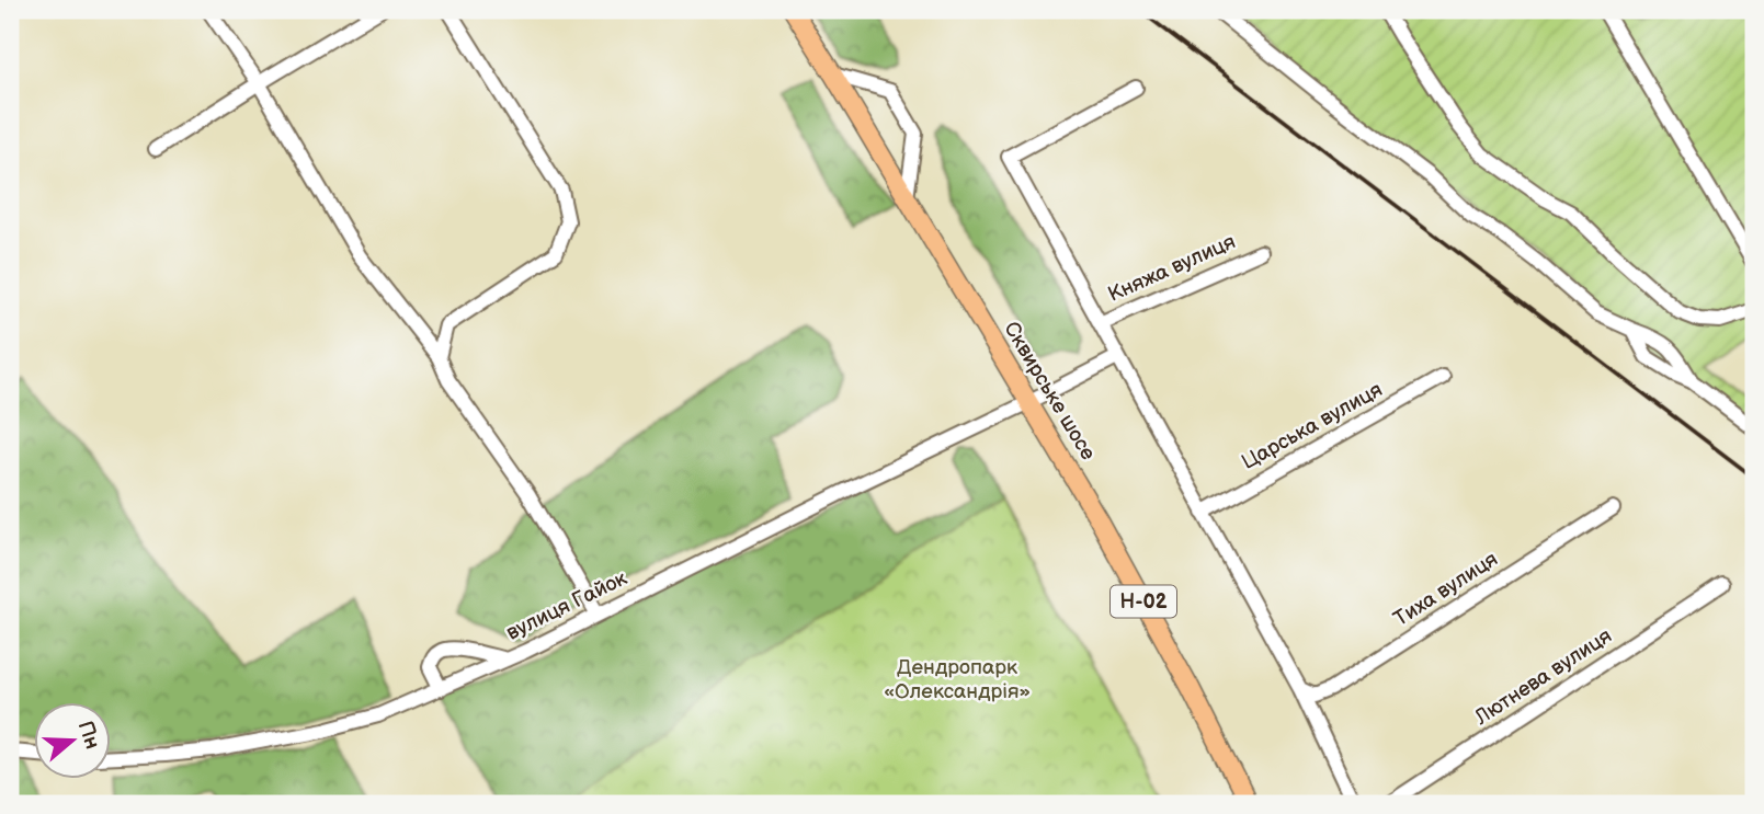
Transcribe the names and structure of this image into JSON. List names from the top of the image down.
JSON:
{
  "streets": {
    "main road": ["Сквирське шосе", "Н-02"],
    "street": [
      "Княжа вулиця",
      "Царська вулиця",
      "Тиха вулиця",
      "вулиця Гайок",
      "Лютнева вулиця"
    ]
  },
  "crossings": [
    ["Сквирське шосе", "вулиця Гайок"]
  ],
  "parks": ["Дендропарк «Олександрія»"],
  "north": "right"
}
